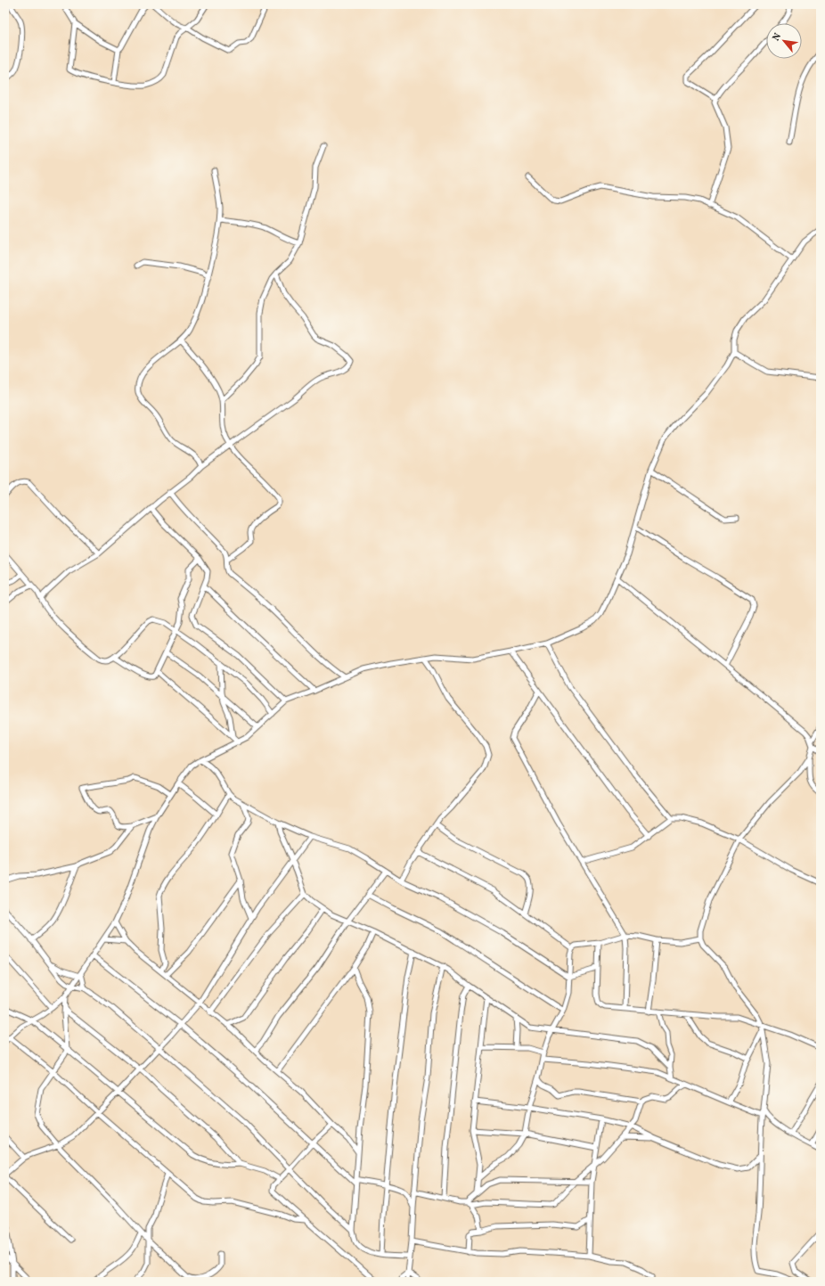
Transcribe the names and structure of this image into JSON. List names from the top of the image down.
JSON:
{
  "north": "top left"
}
